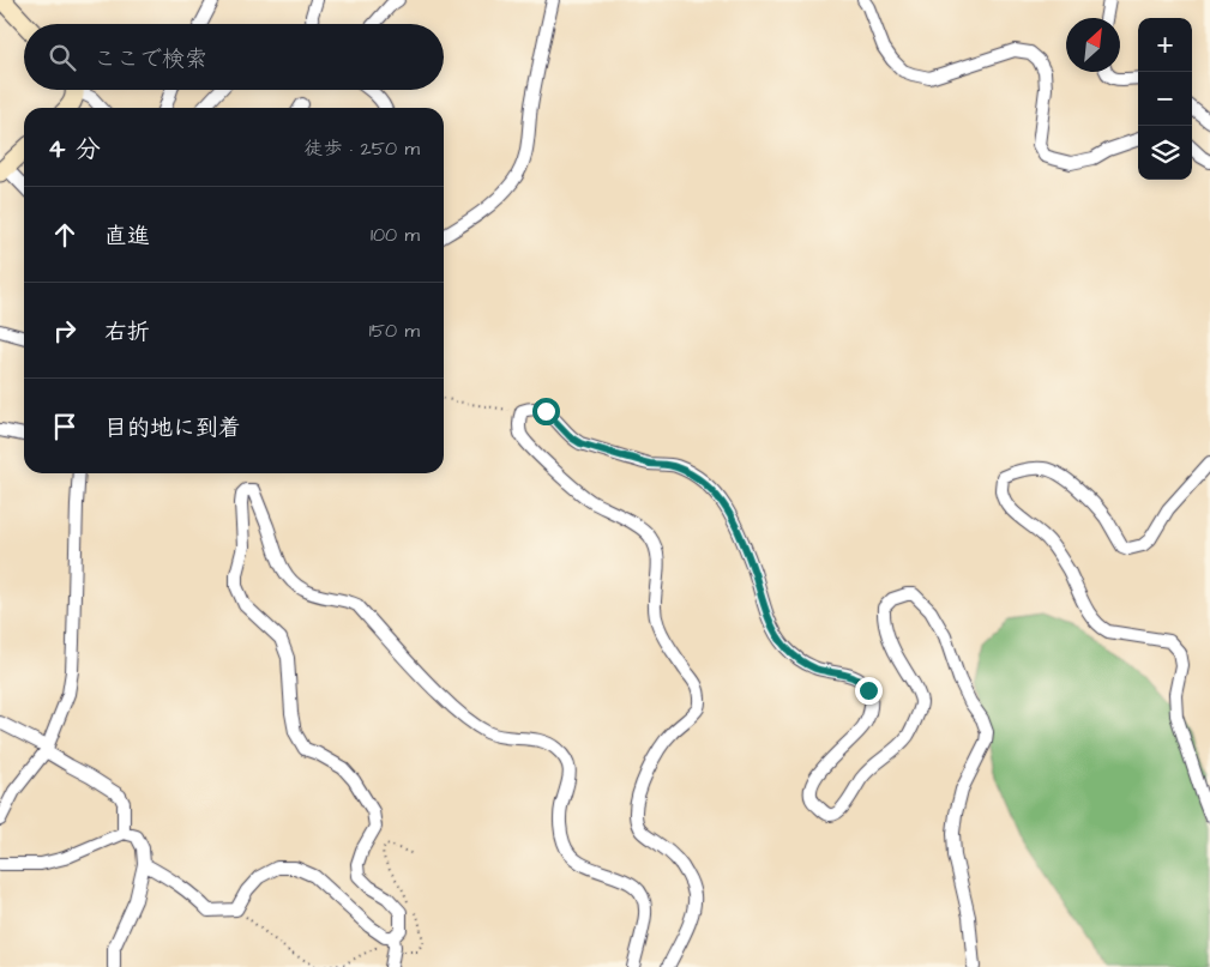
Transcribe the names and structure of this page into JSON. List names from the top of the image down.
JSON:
{
  "north": "top right",
  "page": {
    "map_buttons": ["+", "−"],
    "search": "ここで検索",
    "heading": ["4 分", "徒歩 · 250 m"],
    "list": [
      ["直進", "100 m"],
      ["右折", "150 m"],
      "目的地に到着"
    ]
  }
}
